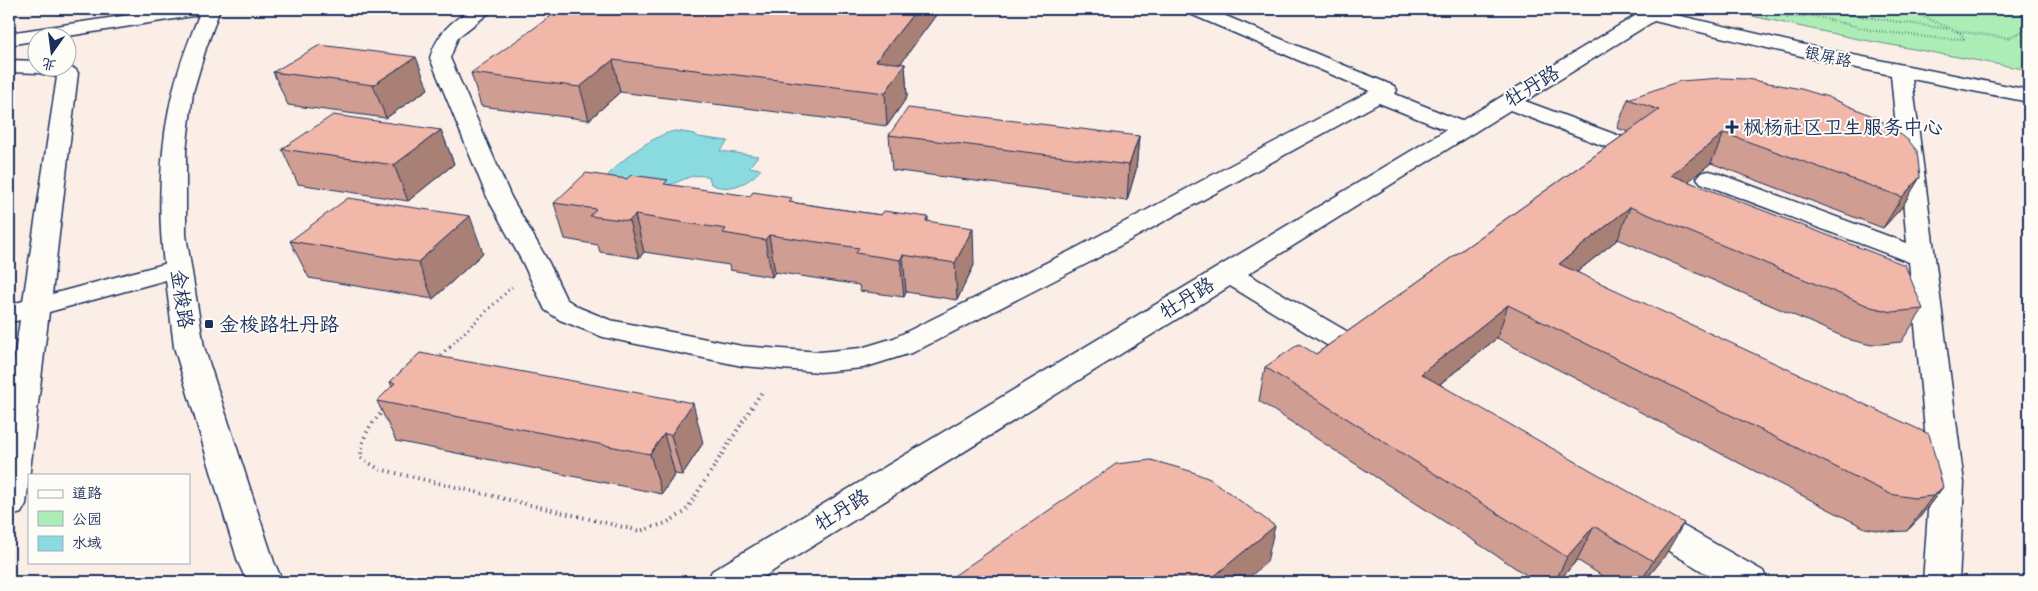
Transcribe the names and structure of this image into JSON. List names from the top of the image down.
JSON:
{
  "streets": {
    "street": ["银屏路", "牡丹路", "金梭路"]
  },
  "crossings": [
    ["银屏路", "牡丹路"]
  ],
  "places": {
    "health": ["枫杨社区卫生服务中心"],
    "transit": ["金梭路牡丹路"]
  },
  "legend": ["道路", "公园", "水域"],
  "north": "bottom"
}
